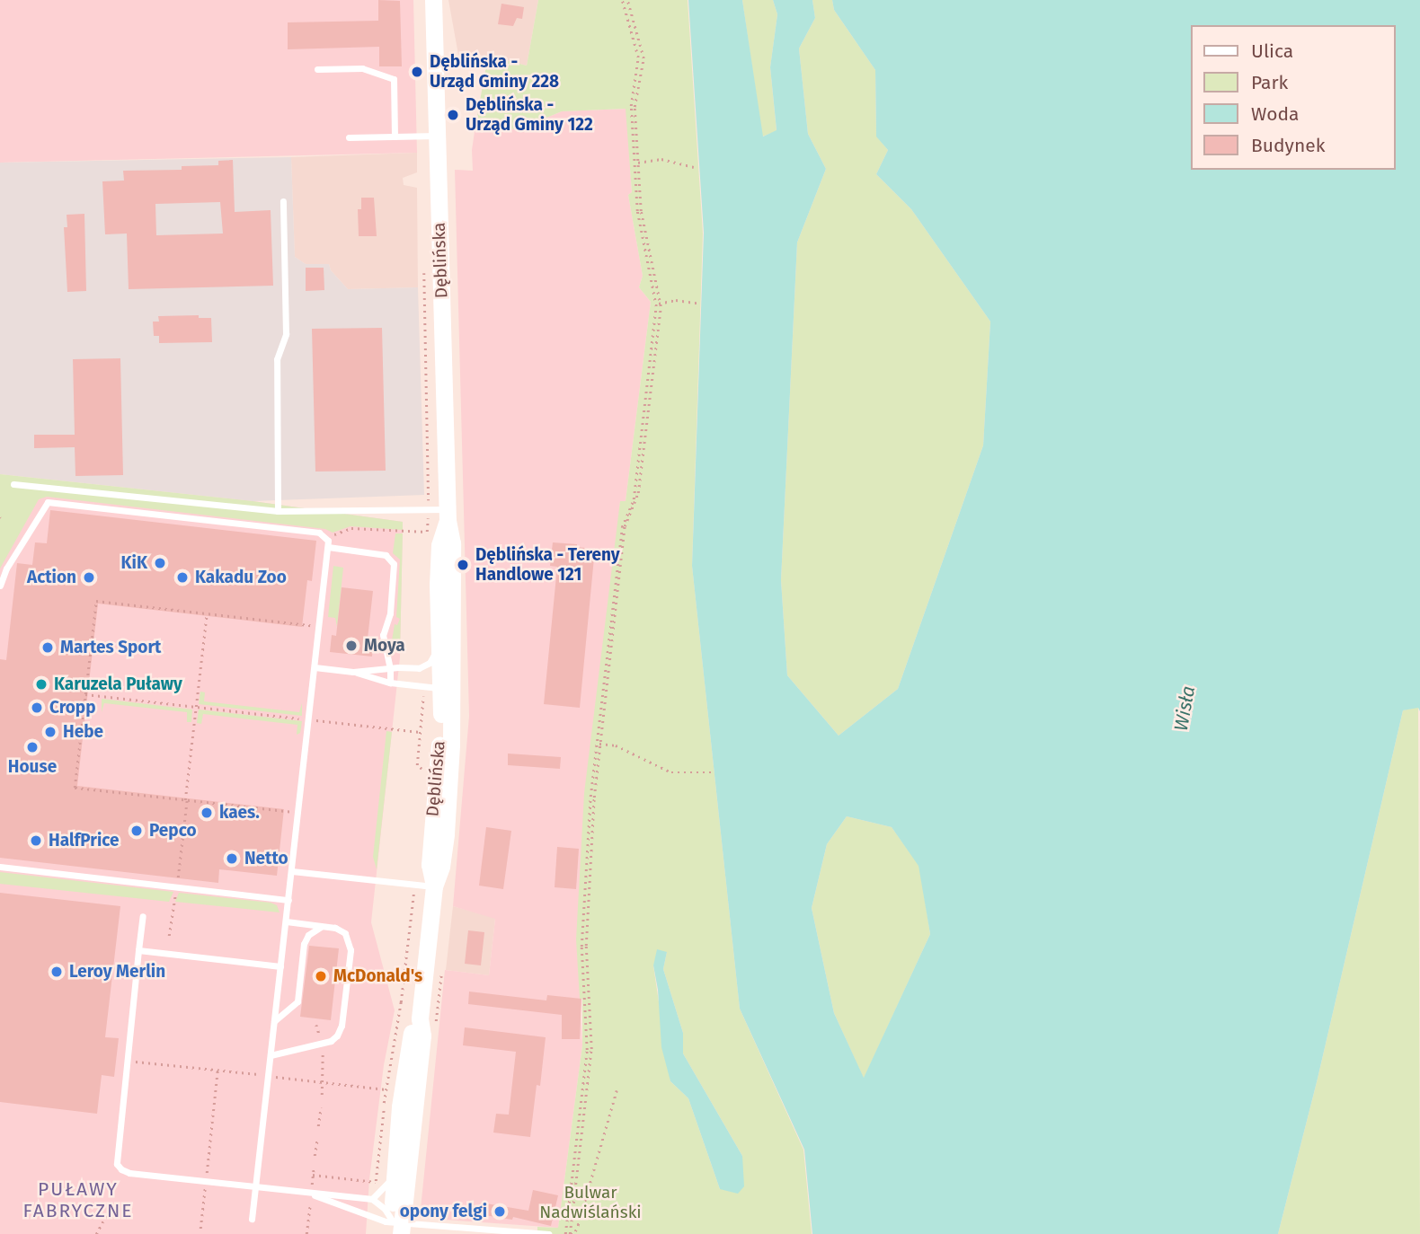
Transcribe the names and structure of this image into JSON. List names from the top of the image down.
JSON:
{
  "streets": {
    "main road": ["Dęblińska"]
  },
  "districts": ["PUŁAWY FABRYCZNE"],
  "water": ["Wisła"],
  "parks": ["Bulwar Nadwiślański"],
  "places": [
    "Dęblińska - Urząd Gminy 228",
    "Dęblińska - Urząd Gminy 122",
    "KiK",
    "Dęblińska - Tereny Handlowe 121",
    "Action",
    "Kakadu Zoo",
    "Moya",
    "Martes Sport",
    "Karuzela Puławy",
    "Cropp",
    "Hebe",
    "House",
    "kaes.",
    "Pepco",
    "HalfPrice",
    "Netto",
    "Leroy Merlin",
    "McDonald's",
    "opony felgi"
  ],
  "legend": [
    "Ulica",
    "Park",
    "Woda",
    "Budynek"
  ]
}
